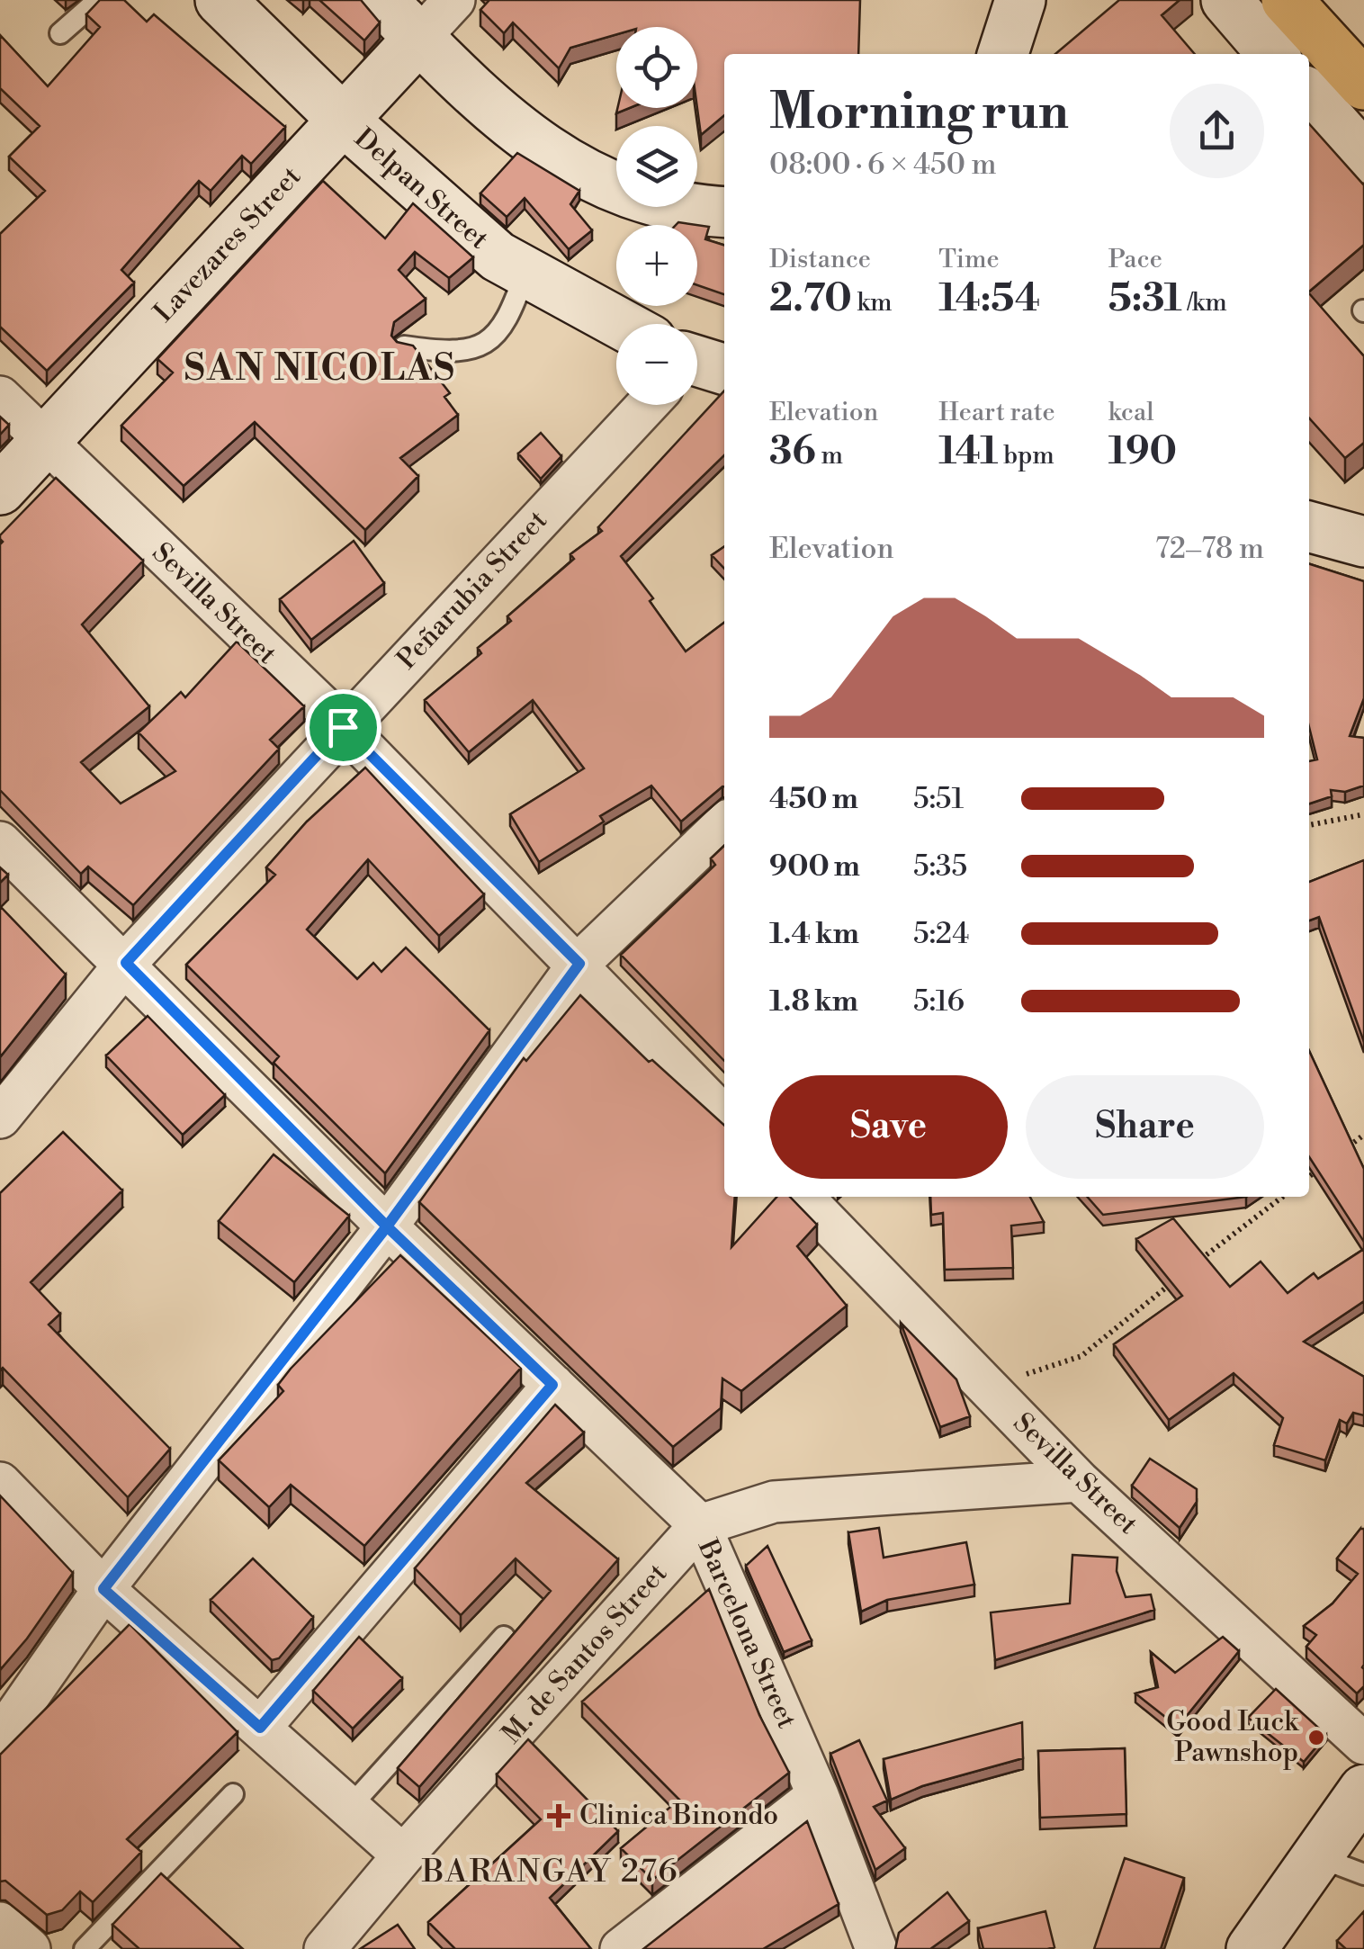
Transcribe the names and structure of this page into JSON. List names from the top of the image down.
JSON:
{
  "streets": {
    "street": [
      "Delpan Street",
      "Lavezares Street",
      "Peñarubia Street",
      "Sevilla Street",
      "Barcelona Street",
      "M. de Santos Street"
    ]
  },
  "crossings": [
    ["Delpan Street", "Lavezares Street"],
    ["Lavezares Street", "Sevilla Street"],
    ["Peñarubia Street", "Sevilla Street"],
    ["Peñarubia Street", "Barcelona Street"],
    ["Barcelona Street", "M. de Santos Street"]
  ],
  "districts": ["SAN NICOLAS", "BARANGAY 276"],
  "places": {
    "other": ["Good Luck Pawnshop"],
    "health": ["Clinica Binondo"]
  },
  "page": {
    "map_buttons": ["+", "−"],
    "heading": ["Morning run", "08:00 · 6 × 450 m"],
    "stats": [
      ["Distance", "2.70 km"],
      ["Time", "14:54"],
      ["Pace", "5:31 /km"],
      ["Elevation", "36 m"],
      ["Heart rate", "141 bpm"],
      ["kcal", "190"]
    ],
    "chart": ["Elevation", "72–78 m"],
    "list": [
      {
        "name": "450 m",
        "note": "5:51"
      },
      {
        "name": "900 m",
        "note": "5:35"
      },
      {
        "name": "1.4 km",
        "note": "5:24"
      },
      {
        "name": "1.8 km",
        "note": "5:16"
      }
    ],
    "buttons": ["Save", "Share"]
  }
}
